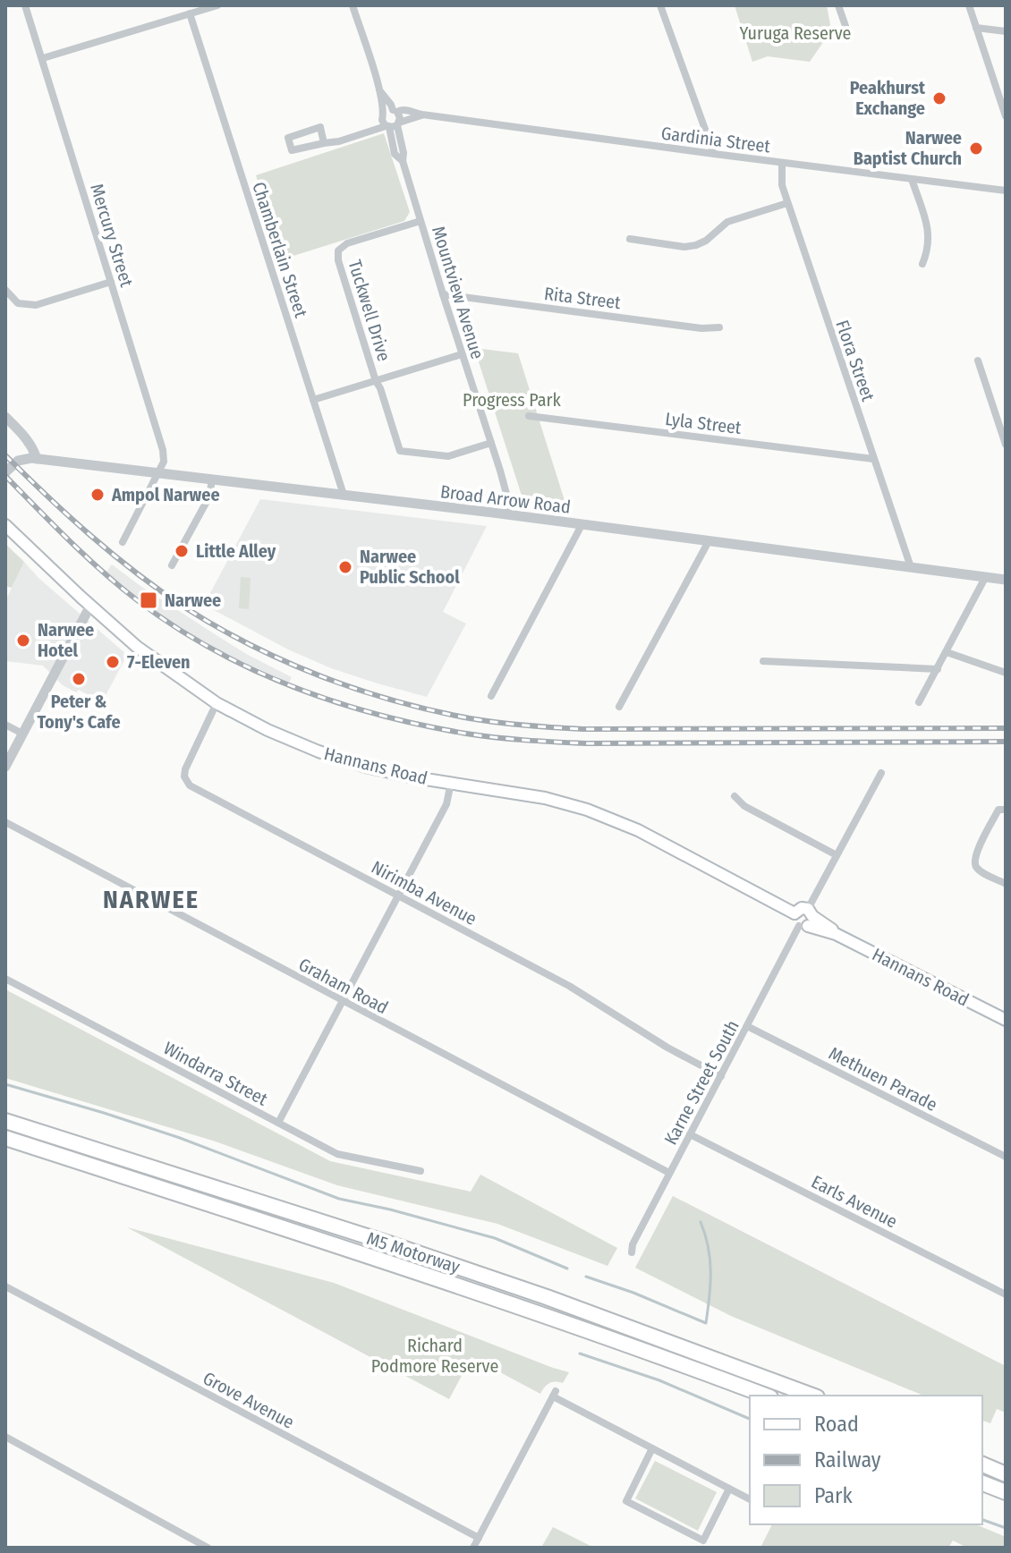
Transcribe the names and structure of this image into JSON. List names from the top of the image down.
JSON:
{
  "streets": {
    "highway": ["M5 Motorway"],
    "main road": ["Hannans Road"],
    "street": [
      "Gardinia Street",
      "Mercury Street",
      "Chamberlain Street",
      "Mountview Avenue",
      "Rita Street",
      "Tuckwell Drive",
      "Flora Street",
      "Lyla Street",
      "Broad Arrow Road",
      "Nirimba Avenue",
      "Graham Road",
      "Windarra Street",
      "Methuen Parade",
      "Karne Street South",
      "Earls Avenue",
      "Grove Avenue"
    ]
  },
  "crossings": [
    ["Gardinia Street", "Mountview Avenue"],
    ["Gardinia Street", "Flora Street"],
    ["Mercury Street", "Broad Arrow Road"],
    ["Chamberlain Street", "Broad Arrow Road"],
    ["Mountview Avenue", "Rita Street"],
    ["Mountview Avenue", "Tuckwell Drive"],
    ["Mountview Avenue", "Broad Arrow Road"],
    ["Flora Street", "Lyla Street"],
    ["Flora Street", "Broad Arrow Road"],
    ["Hannans Road", "Nirimba Avenue"],
    ["Hannans Road", "Karne Street South"],
    ["Nirimba Avenue", "Karne Street South"],
    ["Graham Road", "Karne Street South"],
    ["Methuen Parade", "Karne Street South"],
    ["Karne Street South", "Earls Avenue"]
  ],
  "districts": ["NARWEE"],
  "parks": ["Yuruga Reserve", "Progress Park", "Richard Podmore Reserve"],
  "places": {
    "other": [
      "Peakhurst Exchange",
      "Narwee Baptist Church",
      "Ampol Narwee",
      "Little Alley",
      "Narwee Public School",
      "Narwee Hotel",
      "7-Eleven",
      "Peter & Tony's Cafe"
    ],
    "transit": ["Narwee"]
  },
  "legend": ["Road", "Railway", "Park"]
}
